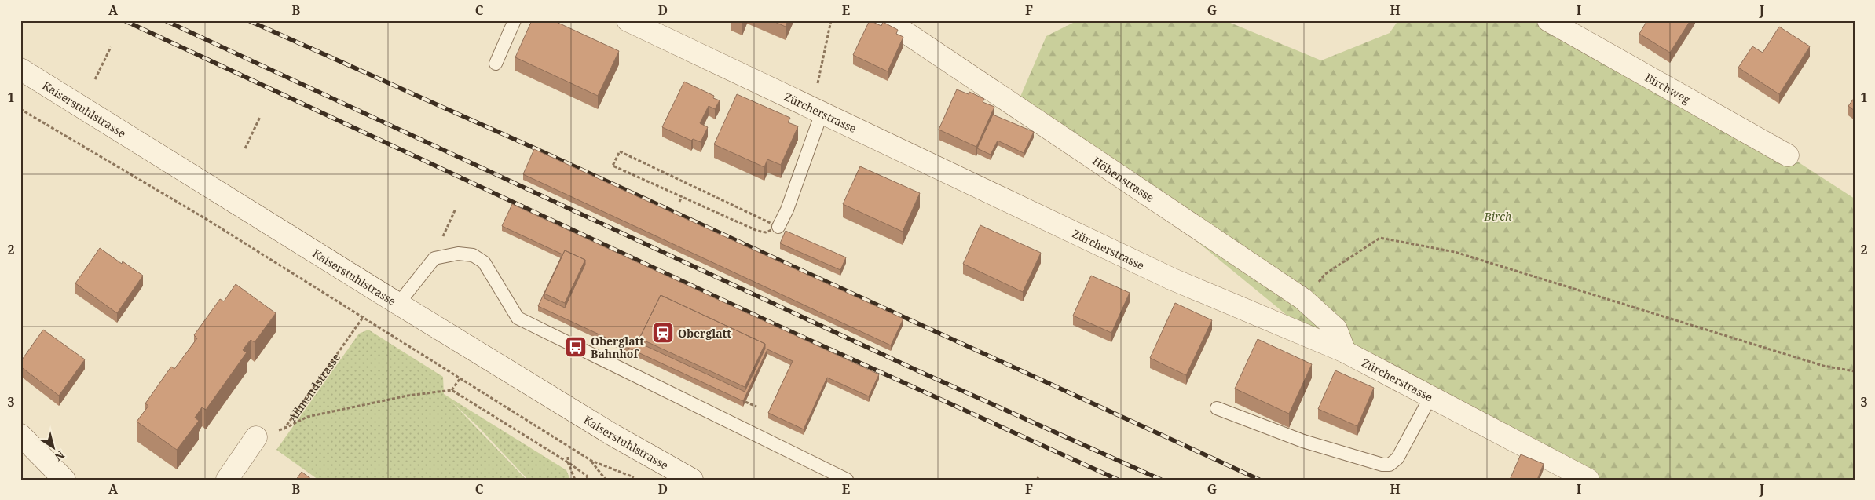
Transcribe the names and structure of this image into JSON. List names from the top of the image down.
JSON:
{
  "streets": {
    "street": [
      "Birchweg",
      "Kaiserstuhlstrasse",
      "Zürcherstrasse",
      "Höhenstrasse"
    ],
    "path": ["Allmendstrasse"]
  },
  "crossings": [
    ["Zürcherstrasse", "Höhenstrasse"]
  ],
  "parks": ["Birch"],
  "places": {
    "station": ["Oberglatt"],
    "bus stop": ["Oberglatt Bahnhof"]
  },
  "north": "bottom right",
  "grid": {
    "columns": [
      "A",
      "B",
      "C",
      "D",
      "E",
      "F",
      "G",
      "H",
      "I",
      "J"
    ],
    "rows": ["1", "2", "3"]
  }
}
